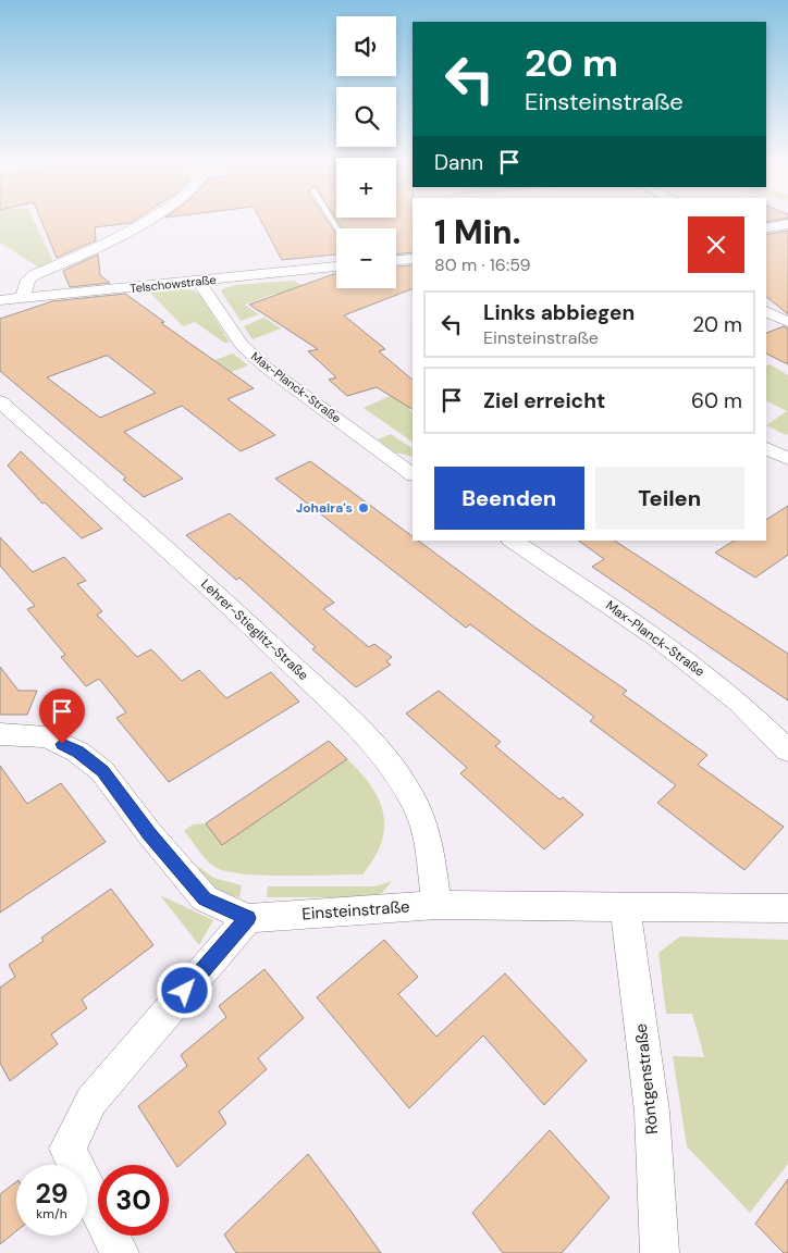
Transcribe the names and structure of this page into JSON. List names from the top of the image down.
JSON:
{
  "streets": {
    "street": [
      "Telschowstraße",
      "Max-Planck-Straße",
      "Lehrer-Stieglitz-Straße",
      "Einsteinstraße",
      "Röntgenstraße"
    ]
  },
  "crossings": [
    ["Telschowstraße", "Max-Planck-Straße"],
    ["Lehrer-Stieglitz-Straße", "Einsteinstraße"],
    ["Einsteinstraße", "Röntgenstraße"]
  ],
  "places": ["Johaira's"],
  "page": {
    "map_buttons": ["+", "−"],
    "turn": ["20 m", "Einsteinstraße"],
    "then": "Dann",
    "heading": ["1 Min.", "80 m · 16:59"],
    "list": [
      {
        "name": "Links abbiegen",
        "note": "Einsteinstraße",
        "value": "20 m"
      },
      {
        "name": "Ziel erreicht",
        "value": "60 m"
      }
    ],
    "buttons": ["Beenden", "Teilen"],
    "speed": "29 km/h",
    "limit": "30"
  }
}
